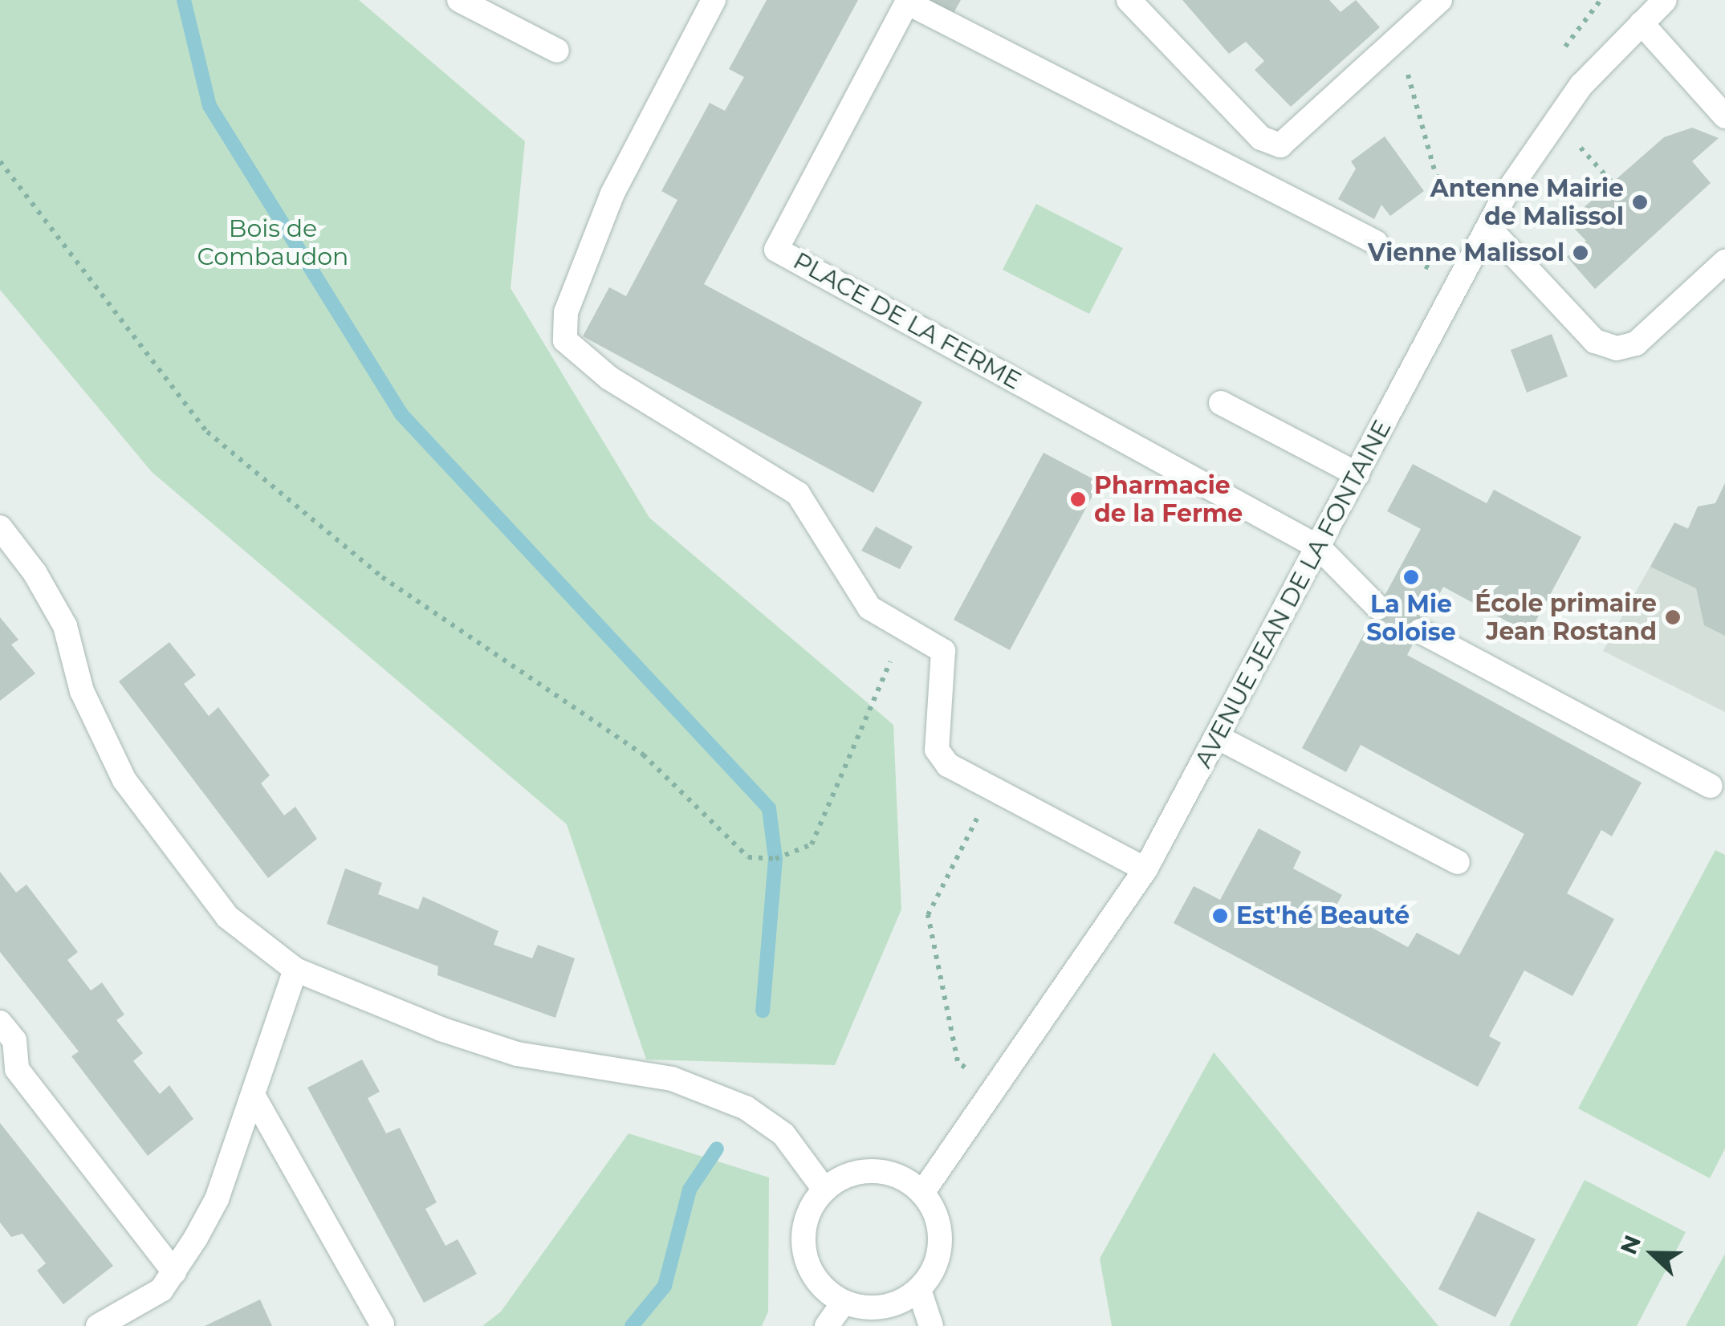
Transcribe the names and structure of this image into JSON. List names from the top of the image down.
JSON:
{
  "streets": {
    "street": ["PLACE DE LA FERME", "AVENUE JEAN DE LA FONTAINE"]
  },
  "crossings": [
    ["PLACE DE LA FERME", "AVENUE JEAN DE LA FONTAINE"]
  ],
  "parks": ["Bois de Combaudon"],
  "places": [
    "Antenne Mairie de Malissol",
    "Vienne Malissol",
    "Pharmacie de la Ferme",
    "La Mie Soloise",
    "École primaire Jean Rostand",
    "Est'hé Beauté"
  ],
  "north": "left"
}
